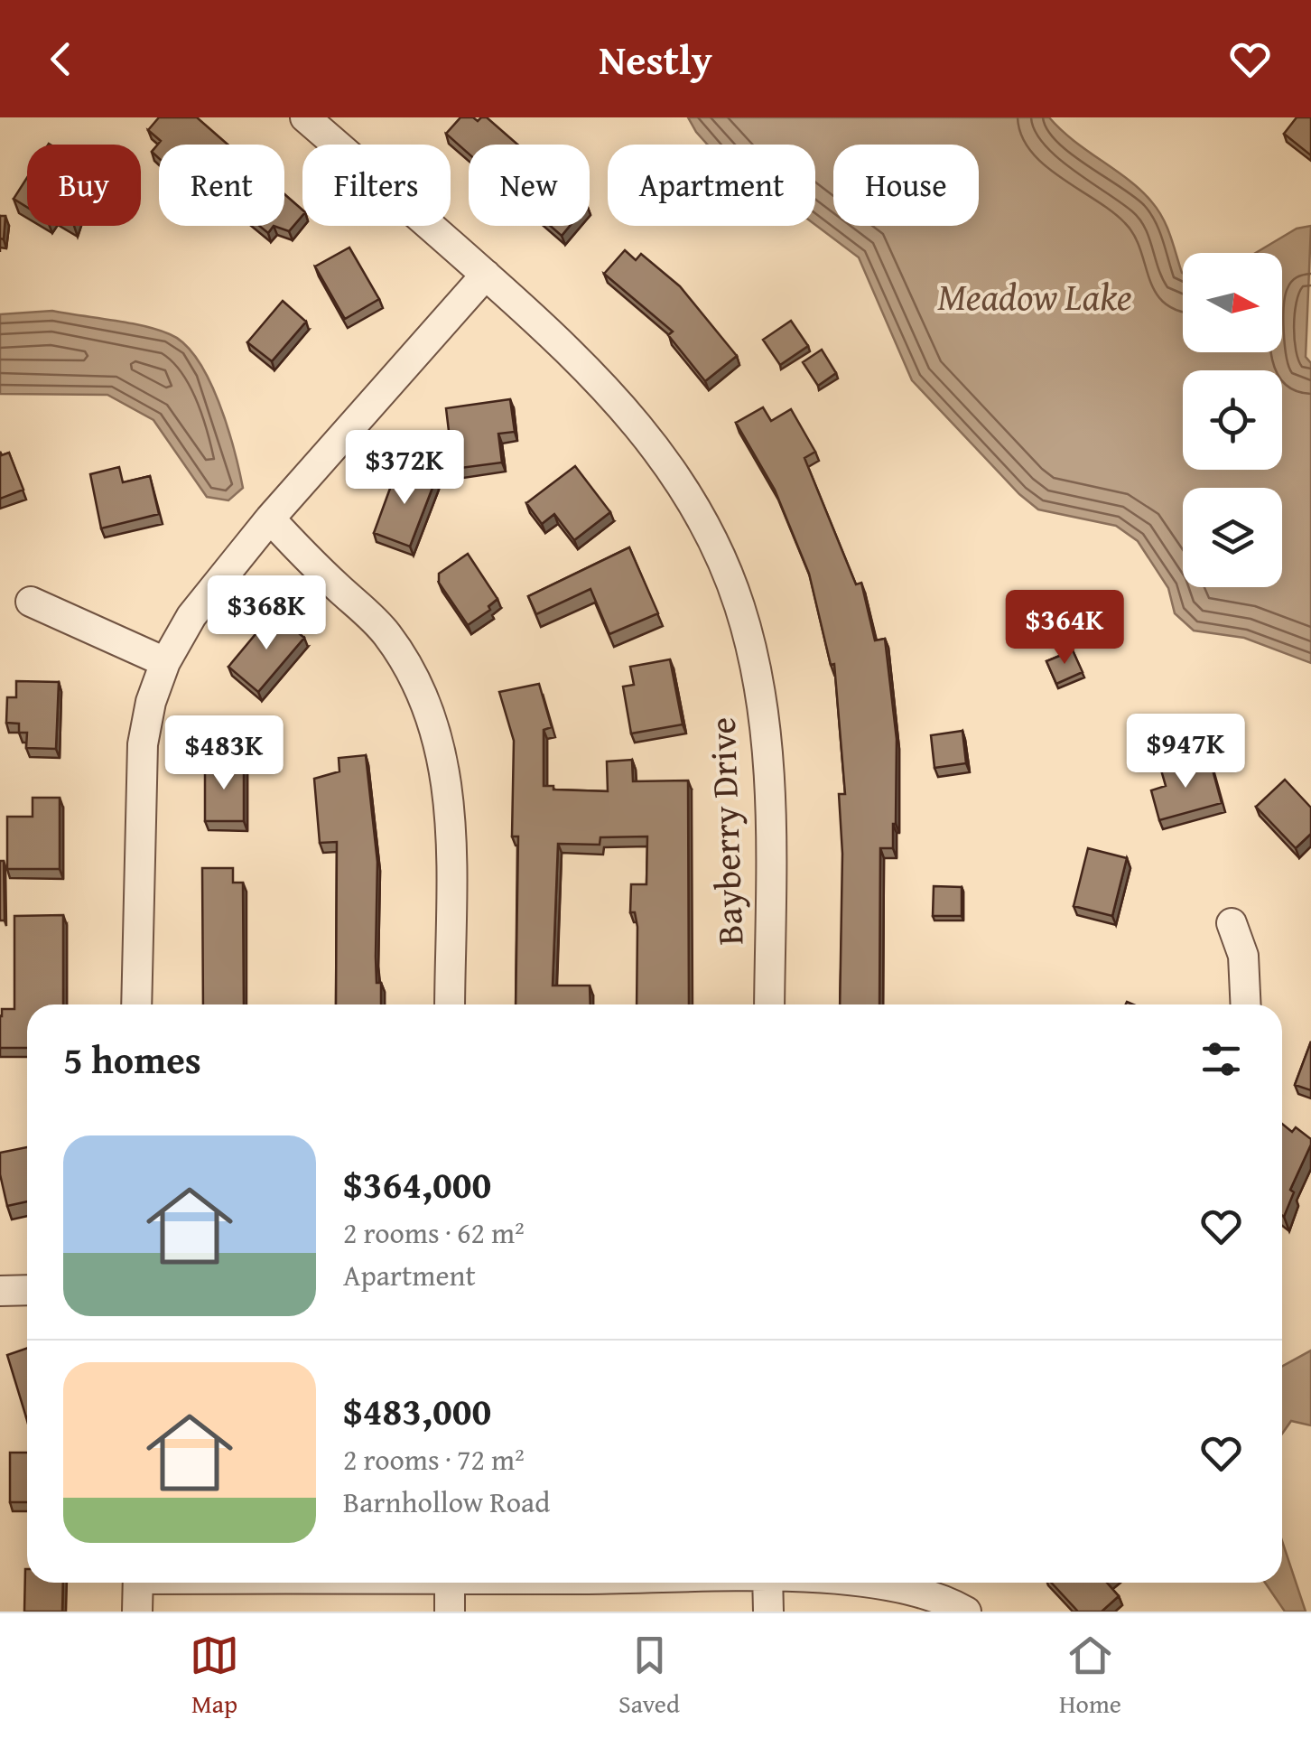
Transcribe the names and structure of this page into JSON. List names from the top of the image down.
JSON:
{
  "streets": {
    "street": ["Bayberry Drive"]
  },
  "water": ["Meadow Lake"],
  "north": "right",
  "page": {
    "header": "Nestly",
    "chip": [
      "Buy",
      "Rent",
      "Filters",
      "New",
      "Apartment",
      "House"
    ],
    "price": [
      "$372K",
      "$368K",
      "$364K",
      "$947K",
      "$483K"
    ],
    "heading": "5 homes",
    "list": [
      {
        "name": "$364,000",
        "note": "2 rooms · 62 m² · Apartment"
      },
      {
        "name": "$483,000",
        "note": "2 rooms · 72 m² · Barnhollow Road"
      }
    ],
    "tabs": ["Map", "Saved", "Home"]
  }
}
